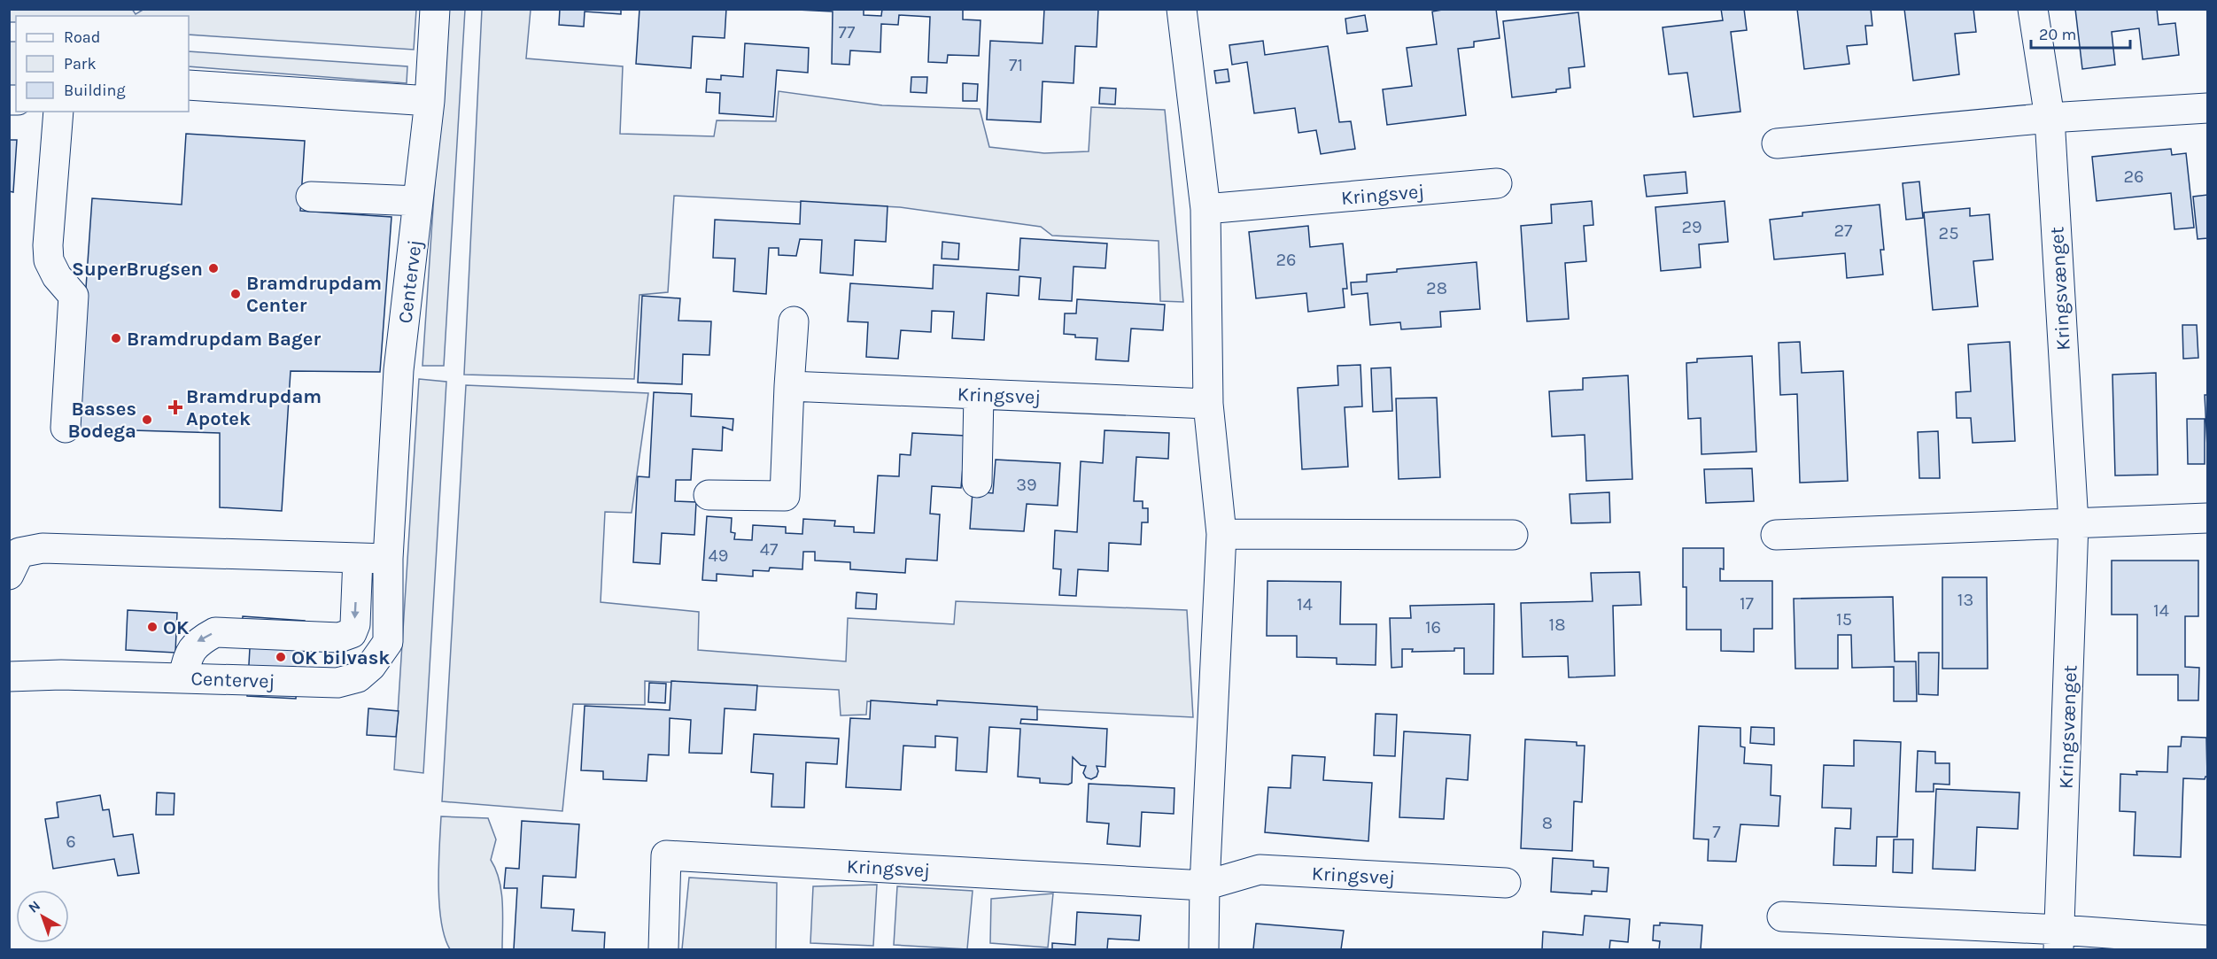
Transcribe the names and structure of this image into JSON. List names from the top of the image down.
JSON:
{
  "streets": {
    "street": ["Kringsvej", "Centervej", "Kringsvænget"]
  },
  "places": {
    "other": [
      "SuperBrugsen",
      "Bramdrupdam Center",
      "Bramdrupdam Bager",
      "Basses Bodega",
      "OK",
      "OK bilvask"
    ],
    "health": ["Bramdrupdam Apotek"]
  },
  "house_numbers": [
    "77",
    "71",
    "26",
    "29",
    "27",
    "25",
    "26",
    "28",
    "39",
    "47",
    "49",
    "13",
    "17",
    "14",
    "14",
    "15",
    "18",
    "16",
    "8",
    "7",
    "6"
  ],
  "legend": ["Road", "Park", "Building"],
  "scale_bar": "20 m",
  "north": "top left"
}
